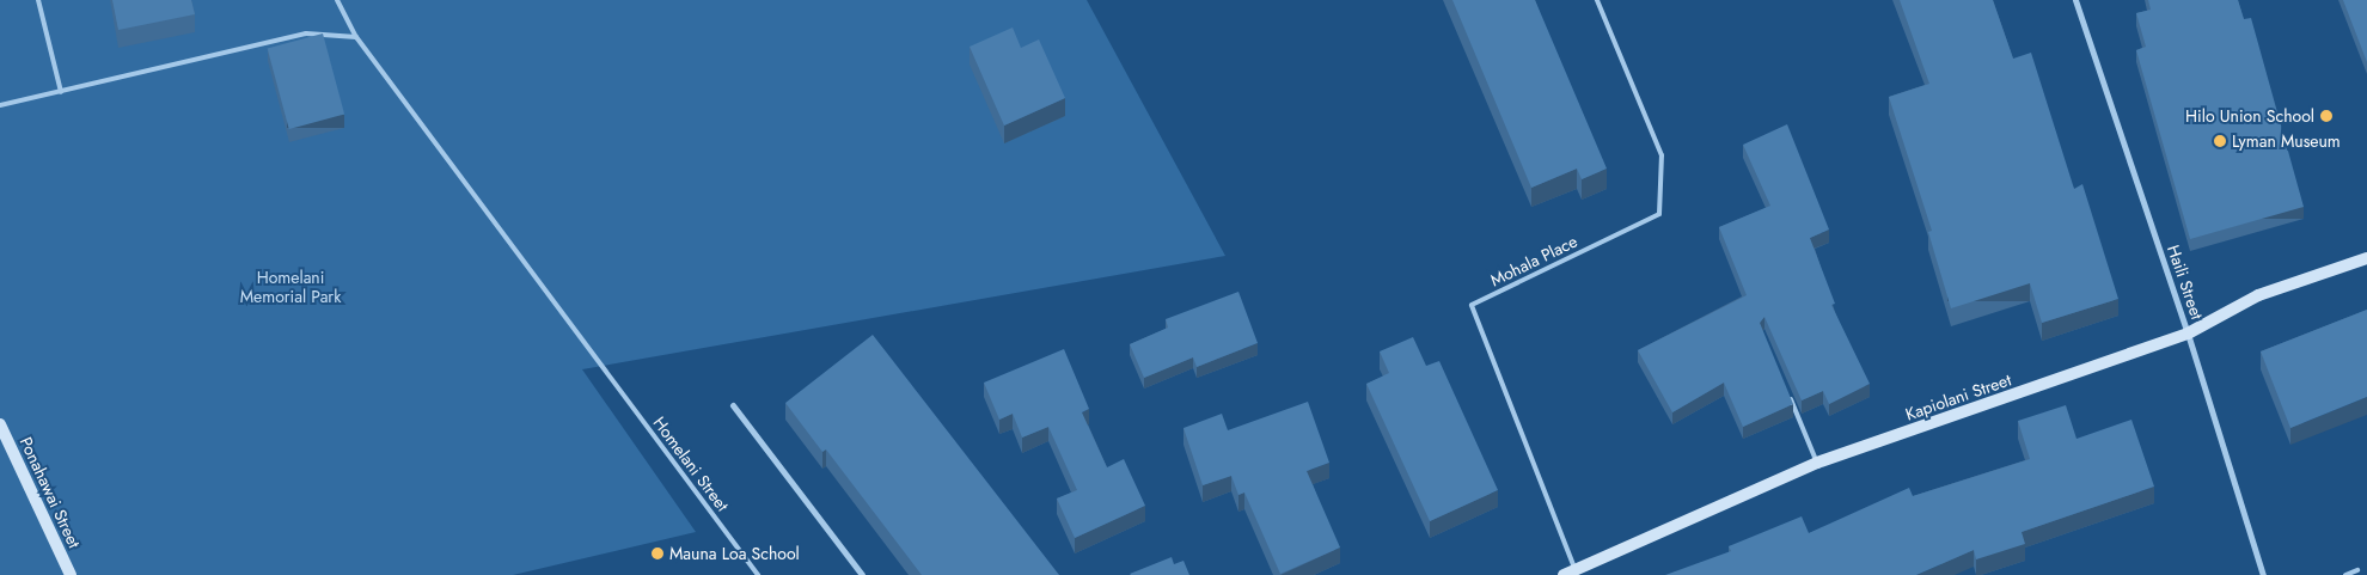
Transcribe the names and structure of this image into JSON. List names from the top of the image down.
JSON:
{
  "streets": {
    "street": ["Haili Street", "Kapiolani Street", "Ponahawai Street"],
    "lane": ["Mohala Place", "Homelani Street"]
  },
  "crossings": [
    ["Mohala Place", "Kapiolani Street"],
    ["Haili Street", "Kapiolani Street"]
  ],
  "parks": ["Homelani Memorial Park"],
  "places": ["Hilo Union School", "Lyman Museum", "Mauna Loa School"]
}
